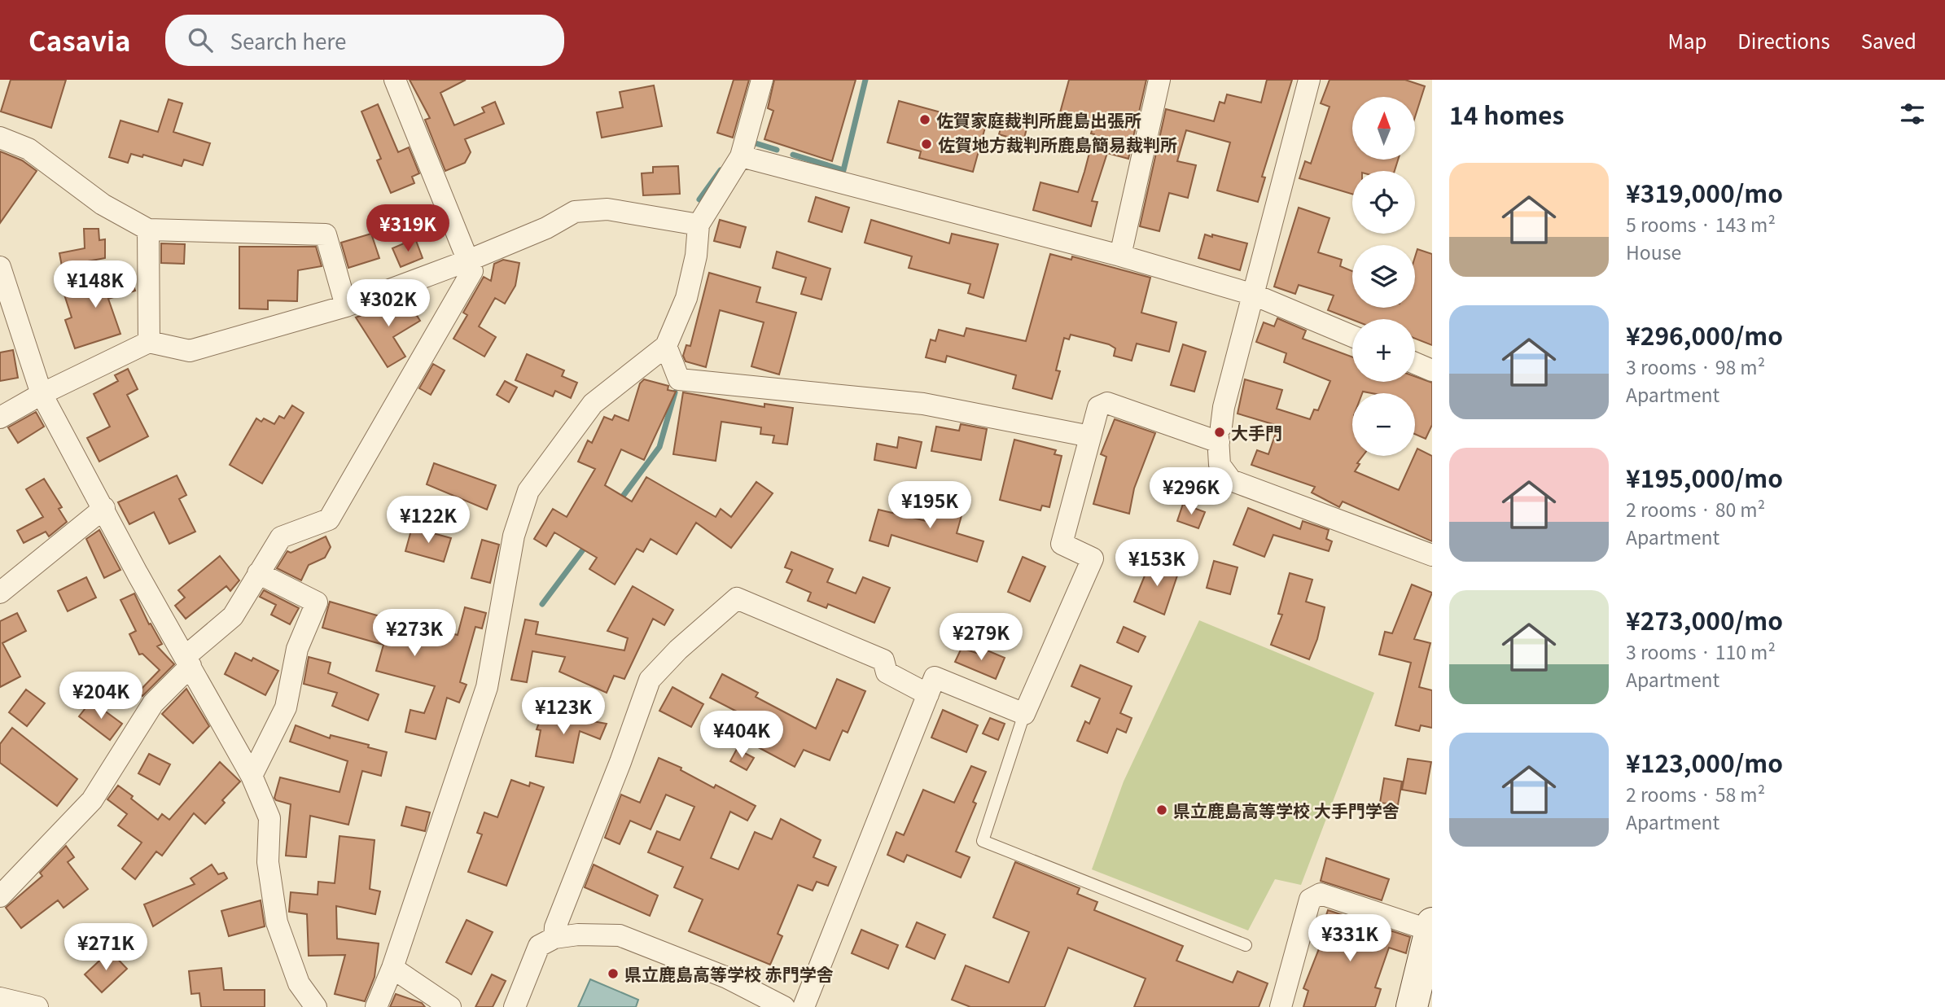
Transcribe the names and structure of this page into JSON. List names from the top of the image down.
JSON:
{
  "places": [
    "佐賀家庭裁判所鹿島出張所",
    "佐賀地方裁判所鹿島簡易裁判所",
    "大手門",
    "県立鹿島高等学校 大手門学舎",
    "県立鹿島高等学校 赤門学舎"
  ],
  "north": "top",
  "page": {
    "header": "Casavia",
    "search": "Search here",
    "nav": ["Map", "Directions", "Saved"],
    "heading": "14 homes",
    "map_buttons": ["+", "−"],
    "list": [
      {
        "name": "¥319,000/mo",
        "note": "5 rooms · 143 m² · House"
      },
      {
        "name": "¥296,000/mo",
        "note": "3 rooms · 98 m² · Apartment"
      },
      {
        "name": "¥195,000/mo",
        "note": "2 rooms · 80 m² · Apartment"
      },
      {
        "name": "¥273,000/mo",
        "note": "3 rooms · 110 m² · Apartment"
      },
      {
        "name": "¥123,000/mo",
        "note": "2 rooms · 58 m² · Apartment"
      }
    ],
    "price": [
      "¥319K",
      "¥148K",
      "¥302K",
      "¥296K",
      "¥195K",
      "¥122K",
      "¥153K",
      "¥273K",
      "¥279K",
      "¥204K",
      "¥123K",
      "¥404K",
      "¥331K",
      "¥271K"
    ]
  }
}
